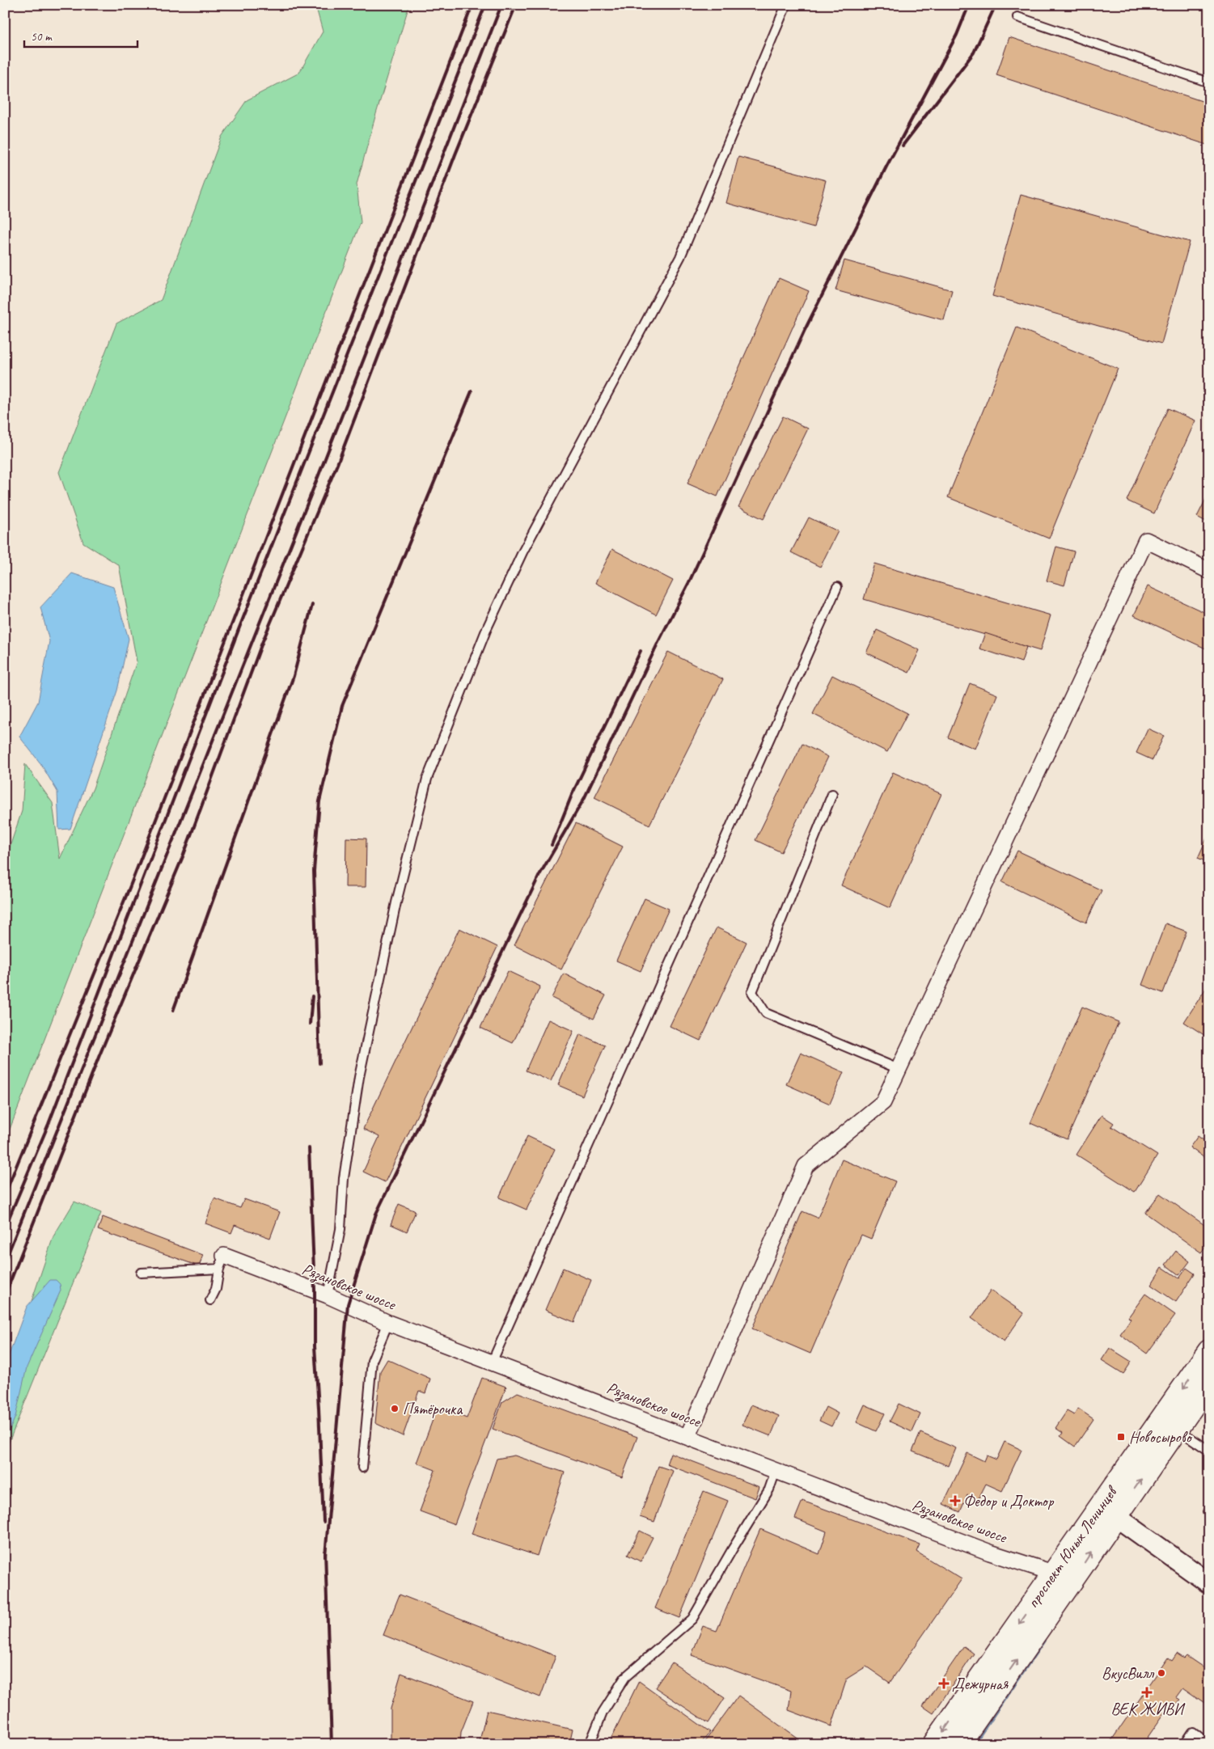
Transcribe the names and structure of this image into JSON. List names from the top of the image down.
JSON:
{
  "streets": {
    "main road": ["проспект Юных Ленинцев"],
    "street": ["Рязановское шоссе"]
  },
  "crossings": [
    ["Рязановское шоссе", "проспект Юных Ленинцев"]
  ],
  "places": {
    "other": ["Пятёрочка", "ВкусВилл"],
    "transit": ["Новосырово"],
    "health": ["Федор и Доктор", "Дежурная", "ВЕК ЖИВИ"]
  },
  "scale_bar": "50 m"
}
